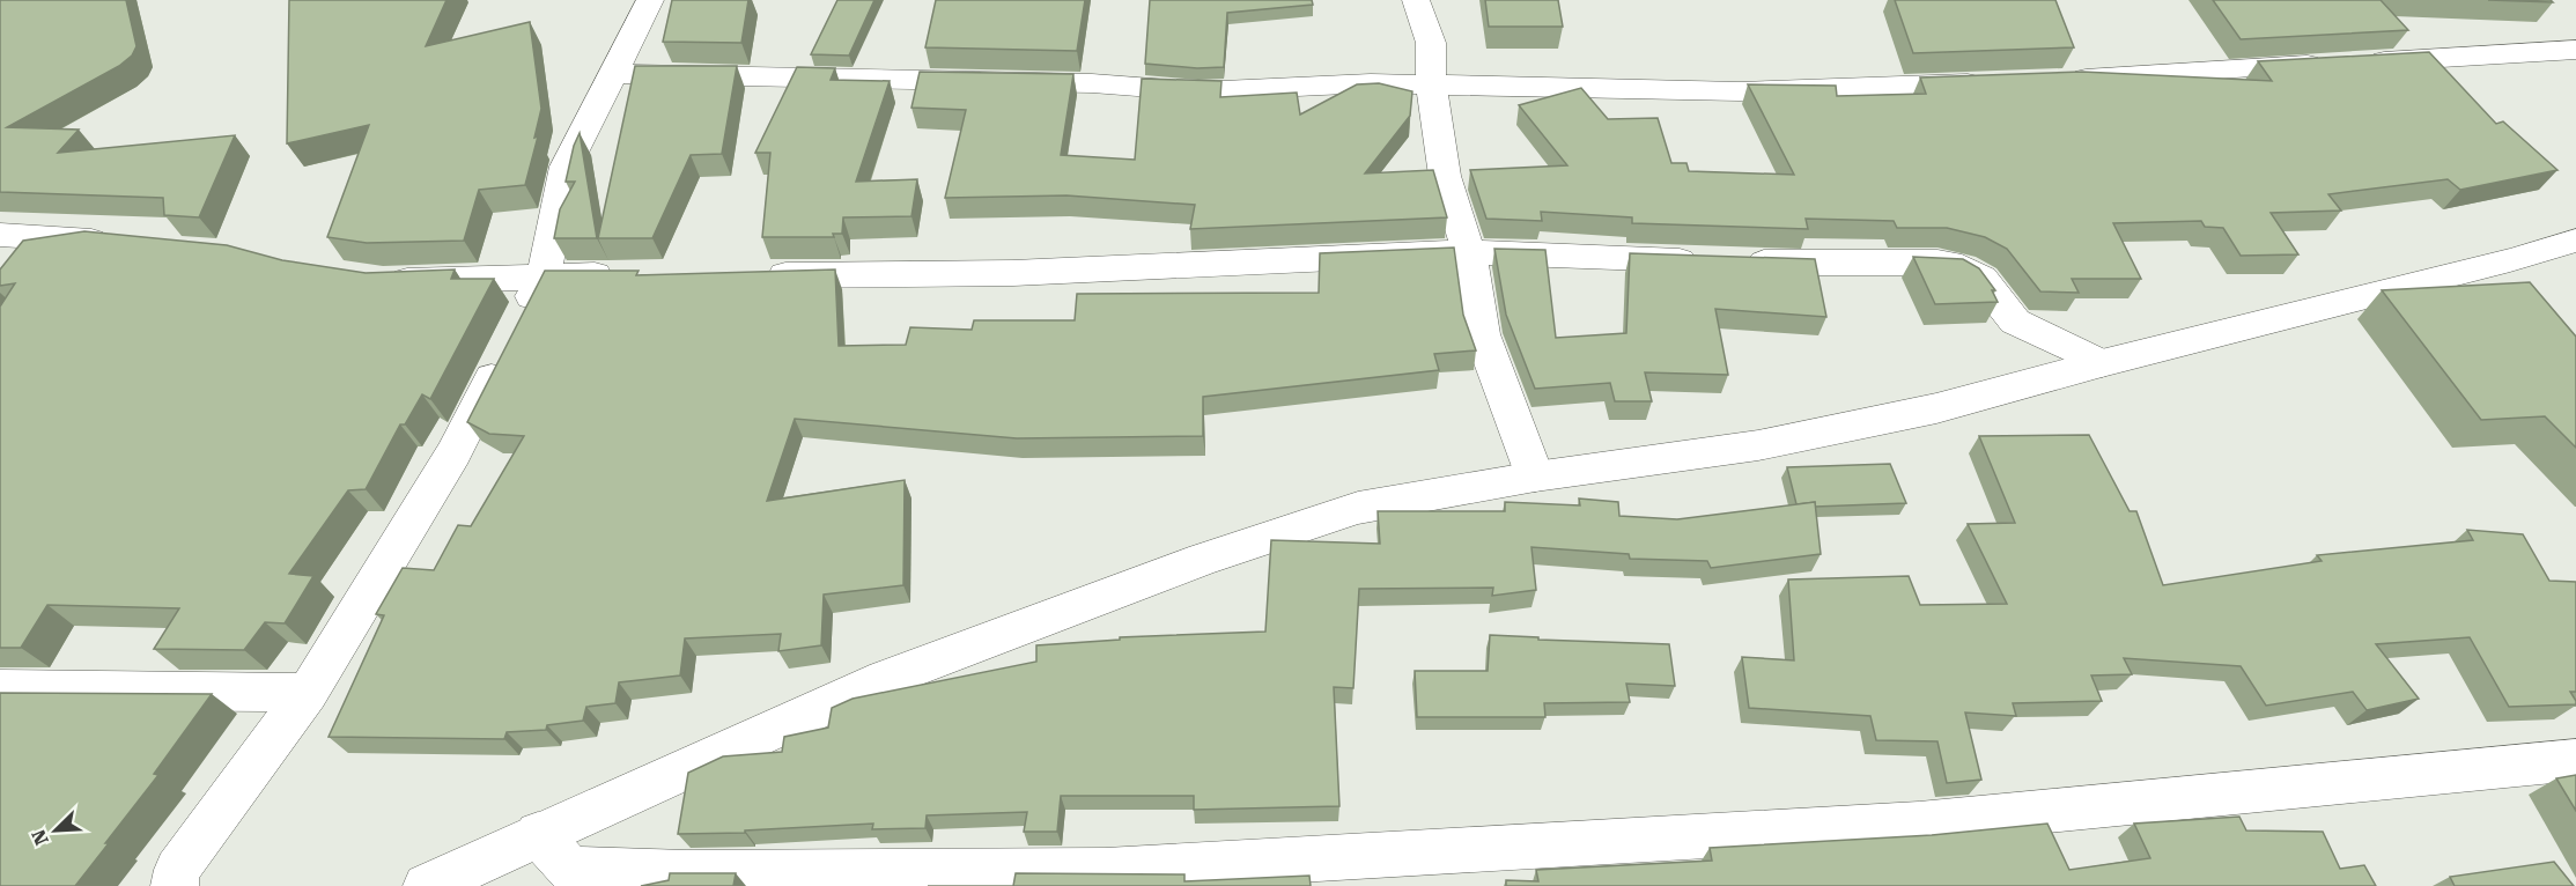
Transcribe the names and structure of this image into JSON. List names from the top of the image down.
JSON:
{
  "north": "bottom left"
}
